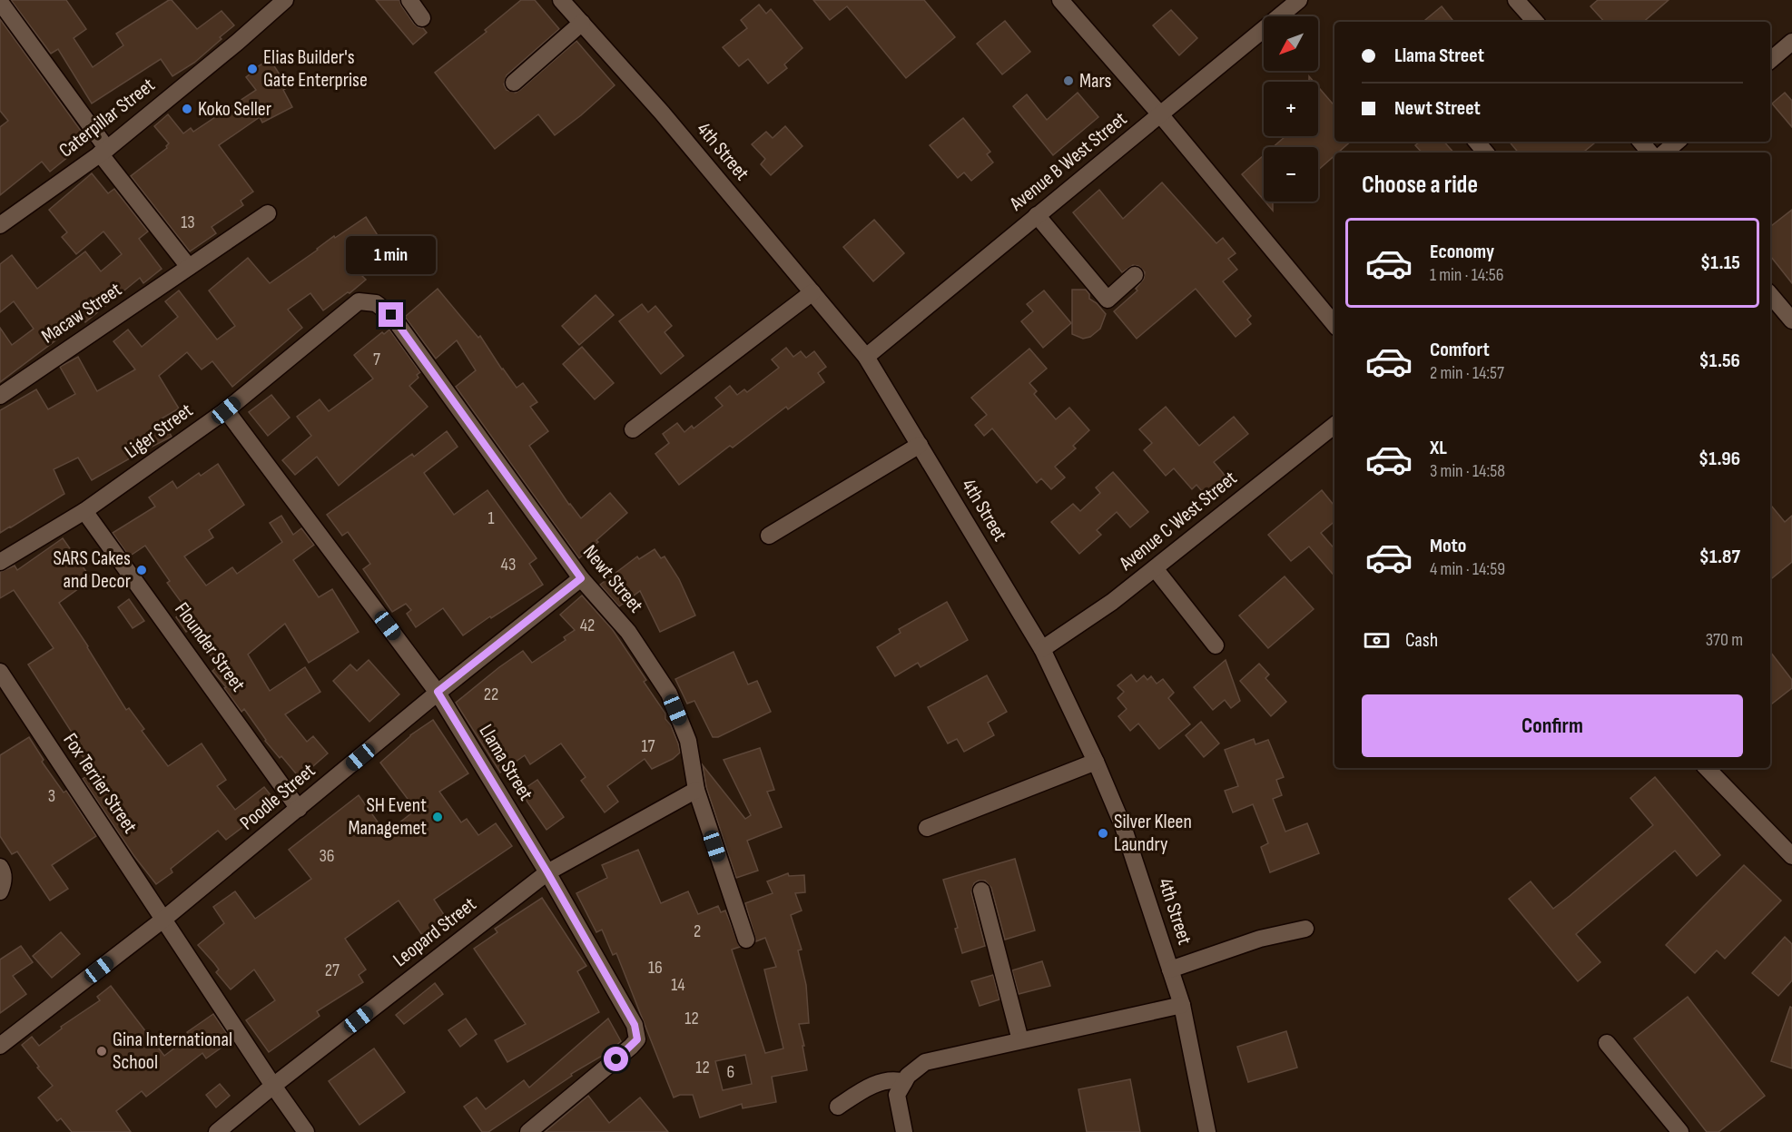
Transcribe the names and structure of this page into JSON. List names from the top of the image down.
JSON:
{
  "streets": {
    "street": [
      "Caterpillar Street",
      "4th Street",
      "Avenue B West Street",
      "Macaw Street",
      "Liger Street",
      "Avenue C West Street",
      "Newt Street",
      "Flounder Street",
      "Llama Street",
      "Fox Terrier Street",
      "Poodle Street",
      "Leopard Street"
    ]
  },
  "crossings": [
    ["4th Street", "Avenue B West Street"],
    ["4th Street", "Avenue C West Street"],
    ["Liger Street", "Newt Street"],
    ["Liger Street", "Flounder Street"],
    ["Liger Street", "Llama Street"],
    ["Newt Street", "Poodle Street"],
    ["Newt Street", "Leopard Street"],
    ["Flounder Street", "Poodle Street"],
    ["Llama Street", "Poodle Street"],
    ["Llama Street", "Leopard Street"],
    ["Fox Terrier Street", "Poodle Street"],
    ["Fox Terrier Street", "Leopard Street"]
  ],
  "places": [
    "Elias Builder's Gate Enterprise",
    "Mars",
    "Koko Seller",
    "SARS Cakes and Decor",
    "SH Event Managemet",
    "Silver Kleen Laundry",
    "Gina International School"
  ],
  "house_numbers": [
    "13",
    "7",
    "1",
    "43",
    "42",
    "22",
    "17",
    "3",
    "36",
    "2",
    "16",
    "27",
    "14",
    "12",
    "12",
    "6"
  ],
  "north": "bottom left",
  "page": {
    "map_buttons": ["+", "−"],
    "banner": ["Llama Street", "Newt Street"],
    "heading": "Choose a ride",
    "list": [
      {
        "name": "Economy",
        "note": "1 min · 14:56",
        "value": "$1.15"
      },
      {
        "name": "Comfort",
        "note": "2 min · 14:57",
        "value": "$1.56"
      },
      {
        "name": "XL",
        "note": "3 min · 14:58",
        "value": "$1.96"
      },
      {
        "name": "Moto",
        "note": "4 min · 14:59",
        "value": "$1.87"
      }
    ],
    "bubble": "1 min",
    "pay": ["Cash", "370 m"],
    "buttons": "Confirm"
  }
}
